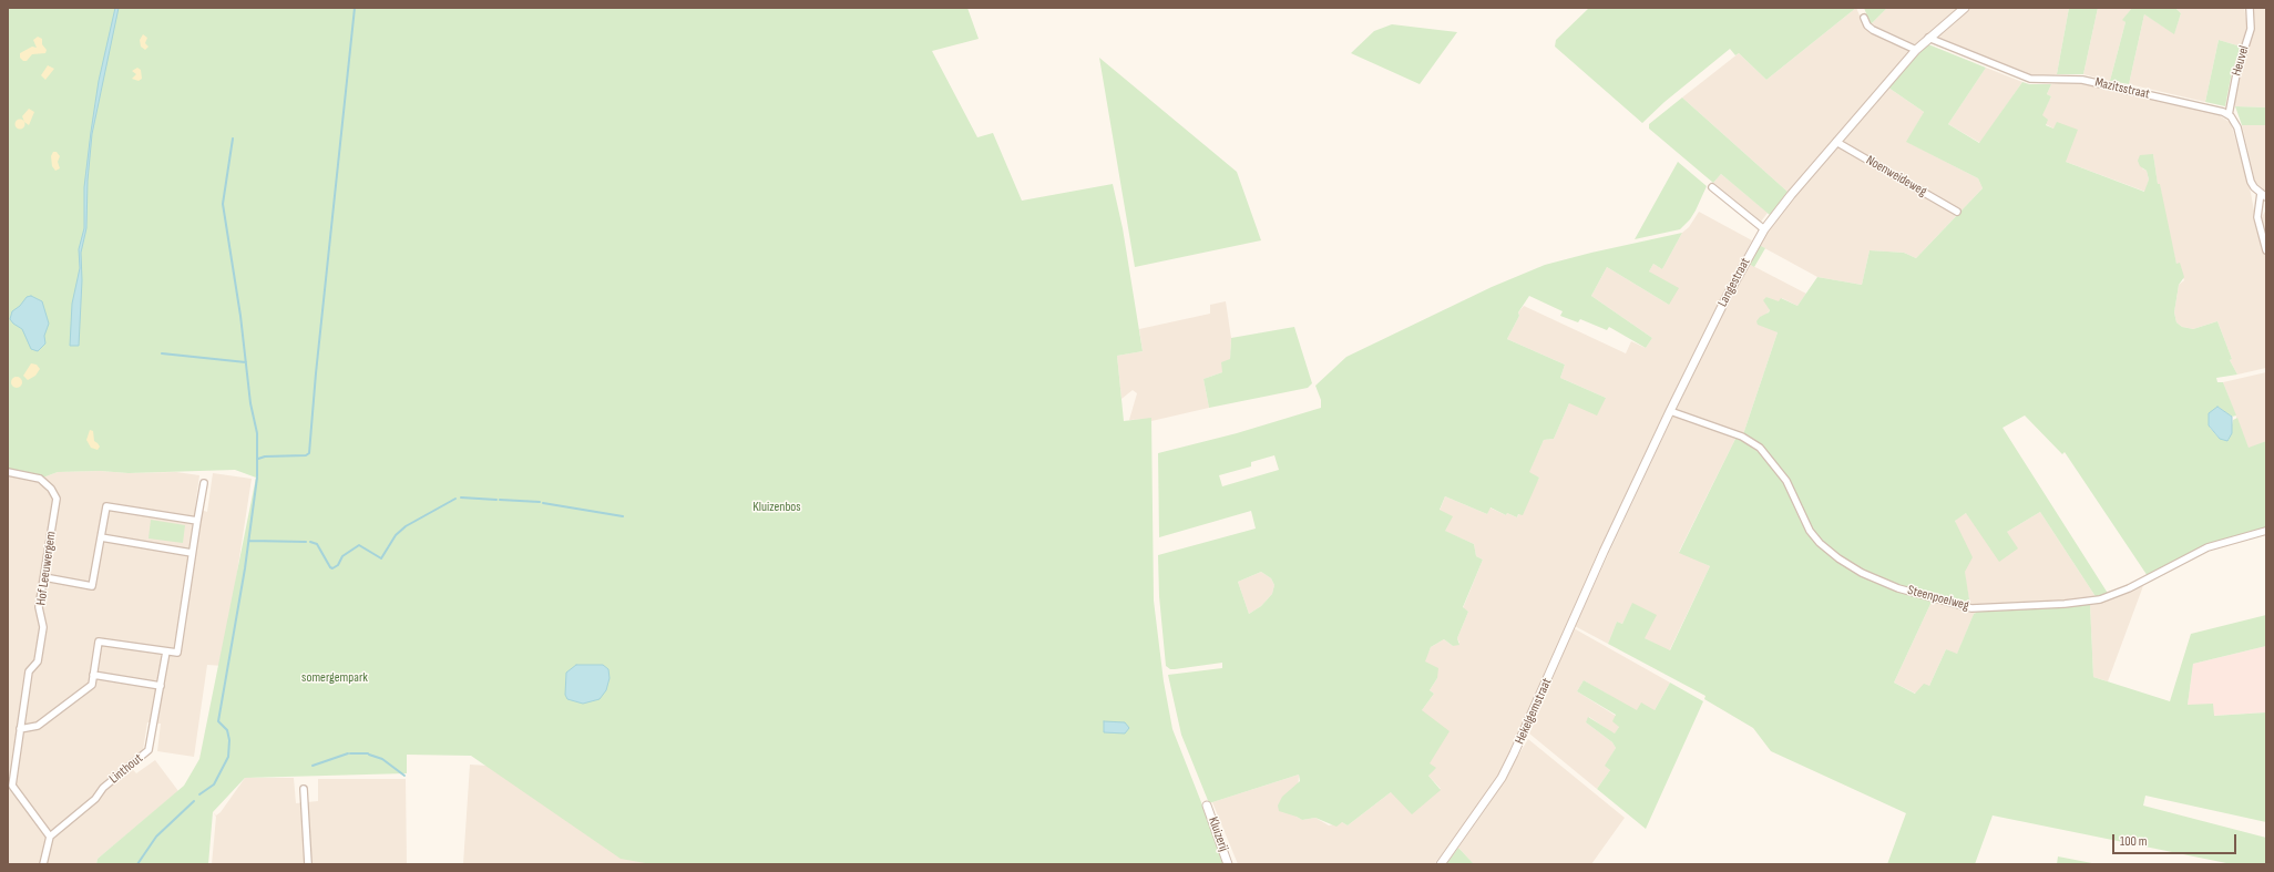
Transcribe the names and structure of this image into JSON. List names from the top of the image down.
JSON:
{
  "streets": {
    "street": [
      "Heuvel",
      "Mazitsstraat",
      "Noenweideweg",
      "Langestraat",
      "Hof Leeuwergem",
      "Steenpoelweg",
      "Hekelgemstraat",
      "Linthout",
      "Kluizerij"
    ]
  },
  "crossings": [
    ["Heuvel", "Mazitsstraat"],
    ["Mazitsstraat", "Langestraat"],
    ["Noenweideweg", "Langestraat"],
    ["Langestraat", "Steenpoelweg"],
    ["Langestraat", "Hekelgemstraat"],
    ["Hof Leeuwergem", "Linthout"]
  ],
  "parks": ["Kluizenbos", "somergempark"],
  "scale_bar": "100 m"
}
